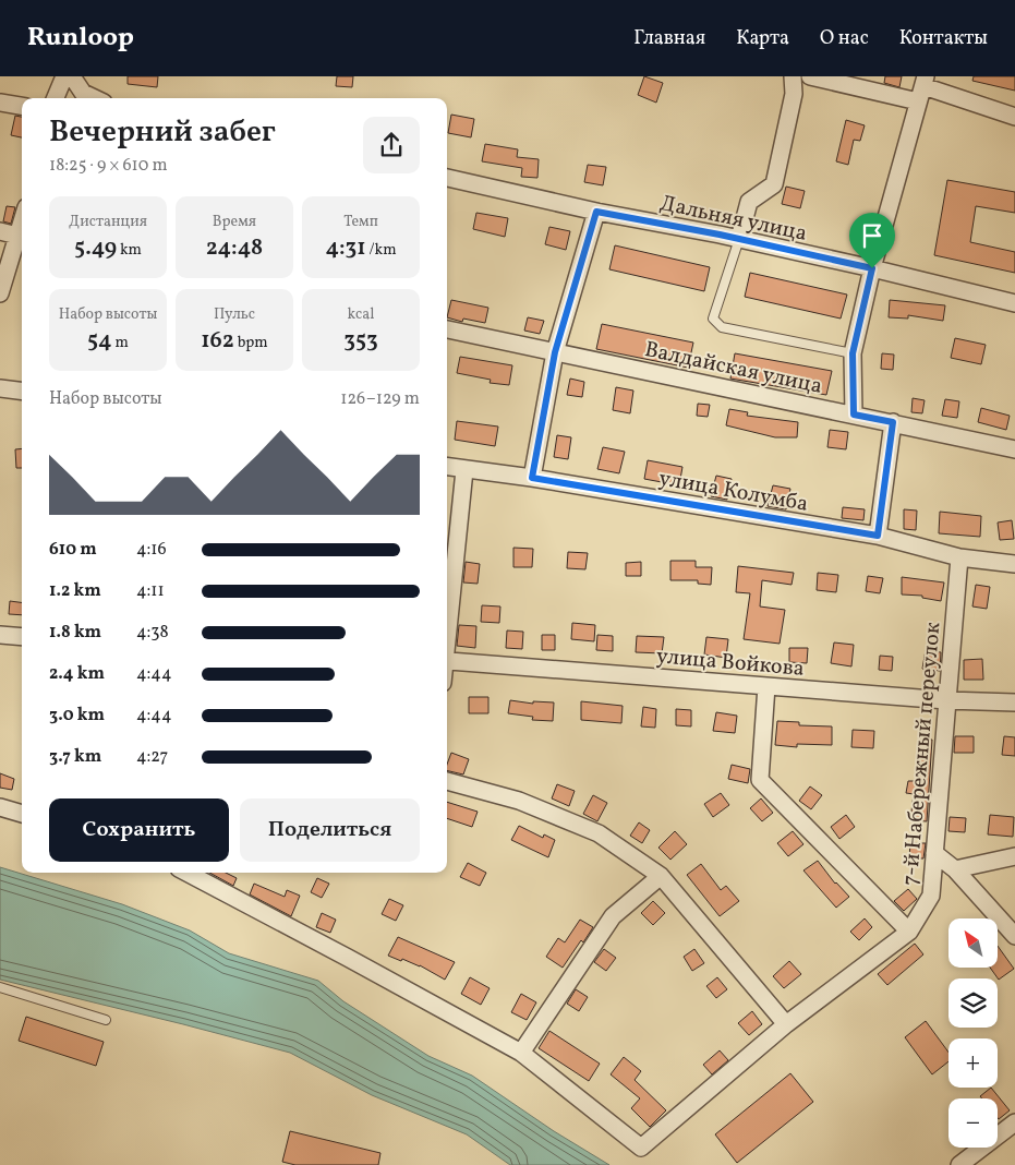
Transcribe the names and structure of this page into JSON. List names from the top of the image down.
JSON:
{
  "streets": {
    "street": [
      "Дальняя улица",
      "Валдайская улица",
      "улица Колумба",
      "улица Войкова",
      "7-й Набережный переулок"
    ]
  },
  "crossings": [
    ["улица Колумба", "7-й Набережный переулок"],
    ["улица Войкова", "7-й Набережный переулок"]
  ],
  "north": "top left",
  "page": {
    "header": "Runloop",
    "nav": [
      "Главная",
      "Карта",
      "О нас",
      "Контакты"
    ],
    "heading": ["Вечерний забег", "18:25 · 9 × 610 m"],
    "stats": [
      ["Дистанция", "5.49 km"],
      ["Время", "24:48"],
      ["Темп", "4:31 /km"],
      ["Набор высоты", "54 m"],
      ["Пульс", "162 bpm"],
      ["kcal", "353"]
    ],
    "chart": ["Набор высоты", "126–129 m"],
    "list": [
      {
        "name": "610 m",
        "note": "4:16"
      },
      {
        "name": "1.2 km",
        "note": "4:11"
      },
      {
        "name": "1.8 km",
        "note": "4:38"
      },
      {
        "name": "2.4 km",
        "note": "4:44"
      },
      {
        "name": "3.0 km",
        "note": "4:44"
      },
      {
        "name": "3.7 km",
        "note": "4:27"
      }
    ],
    "buttons": ["Сохранить", "Поделиться"],
    "map_buttons": ["+", "−"]
  }
}
